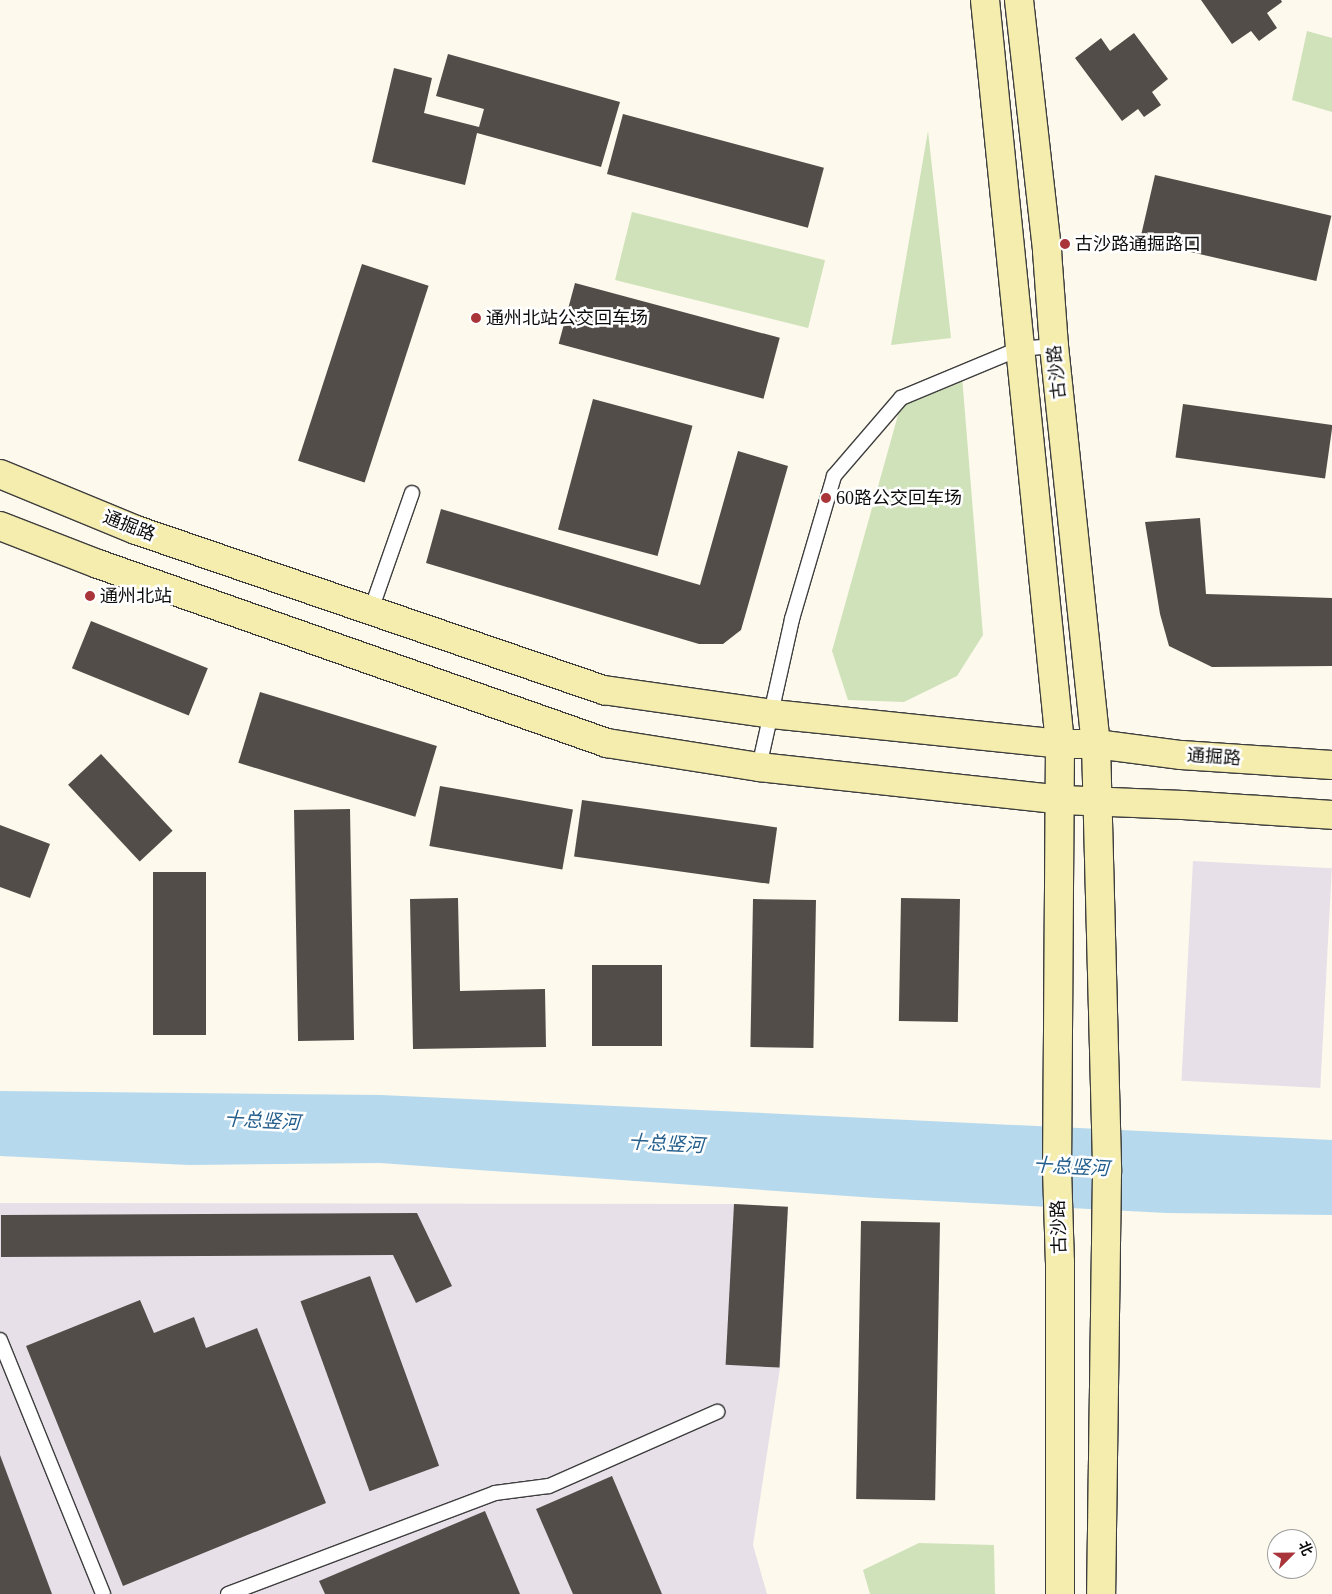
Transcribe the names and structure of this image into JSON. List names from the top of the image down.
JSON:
{
  "streets": {
    "main road": ["古沙路", "通掘路"]
  },
  "crossings": [
    ["古沙路", "通掘路"]
  ],
  "water": ["十总竖河"],
  "places": [
    "古沙路通掘路口",
    "通州北站公交回车场",
    "60路公交回车场",
    "通州北站"
  ],
  "north": "top right"
}
